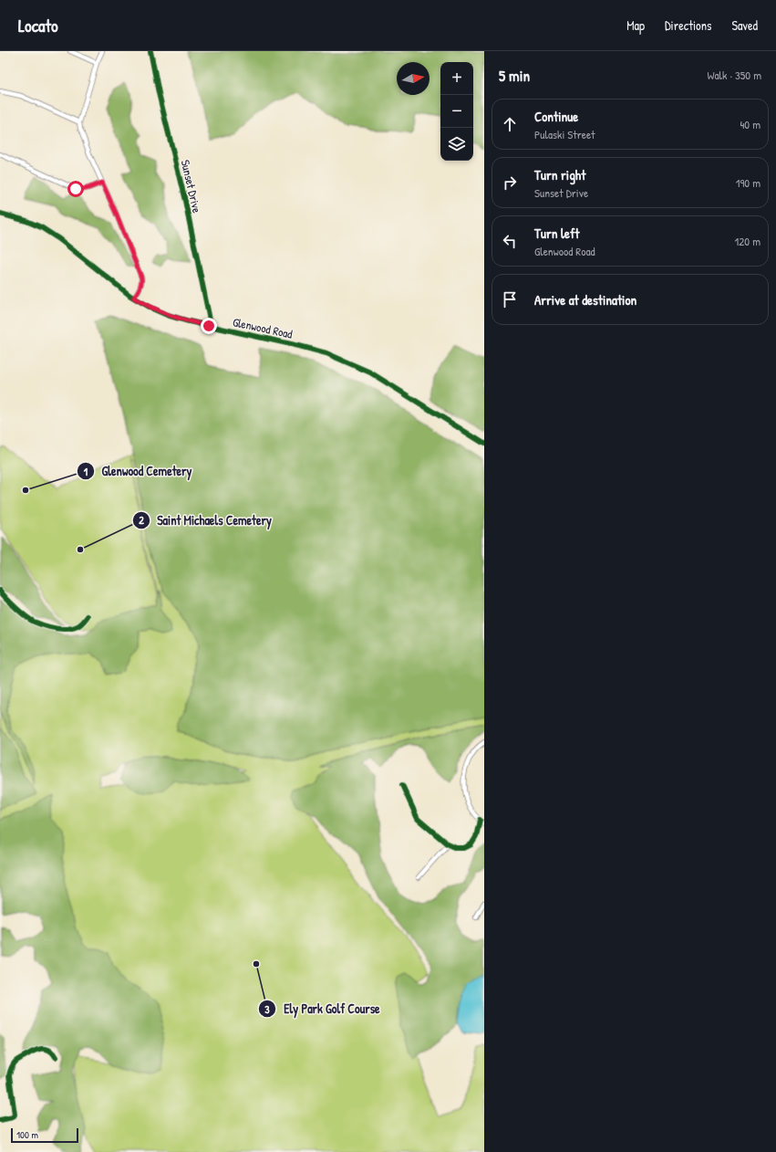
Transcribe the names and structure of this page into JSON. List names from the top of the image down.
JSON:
{
  "streets": {
    "street": ["Sunset Drive", "Glenwood Road"]
  },
  "crossings": [
    ["Sunset Drive", "Glenwood Road"]
  ],
  "places": ["Glenwood Cemetery", "Saint Michaels Cemetery", "Ely Park Golf Course"],
  "scale_bar": "100 m",
  "north": "right",
  "page": {
    "header": "Locato",
    "nav": ["Map", "Directions", "Saved"],
    "heading": ["5 min", "Walk · 350 m"],
    "map_buttons": ["+", "−"],
    "list": [
      ["Continue", "Pulaski Street", "40 m"],
      ["Turn right", "Sunset Drive", "190 m"],
      ["Turn left", "Glenwood Road", "120 m"],
      "Arrive at destination"
    ],
    "scale": "100 m"
  }
}
